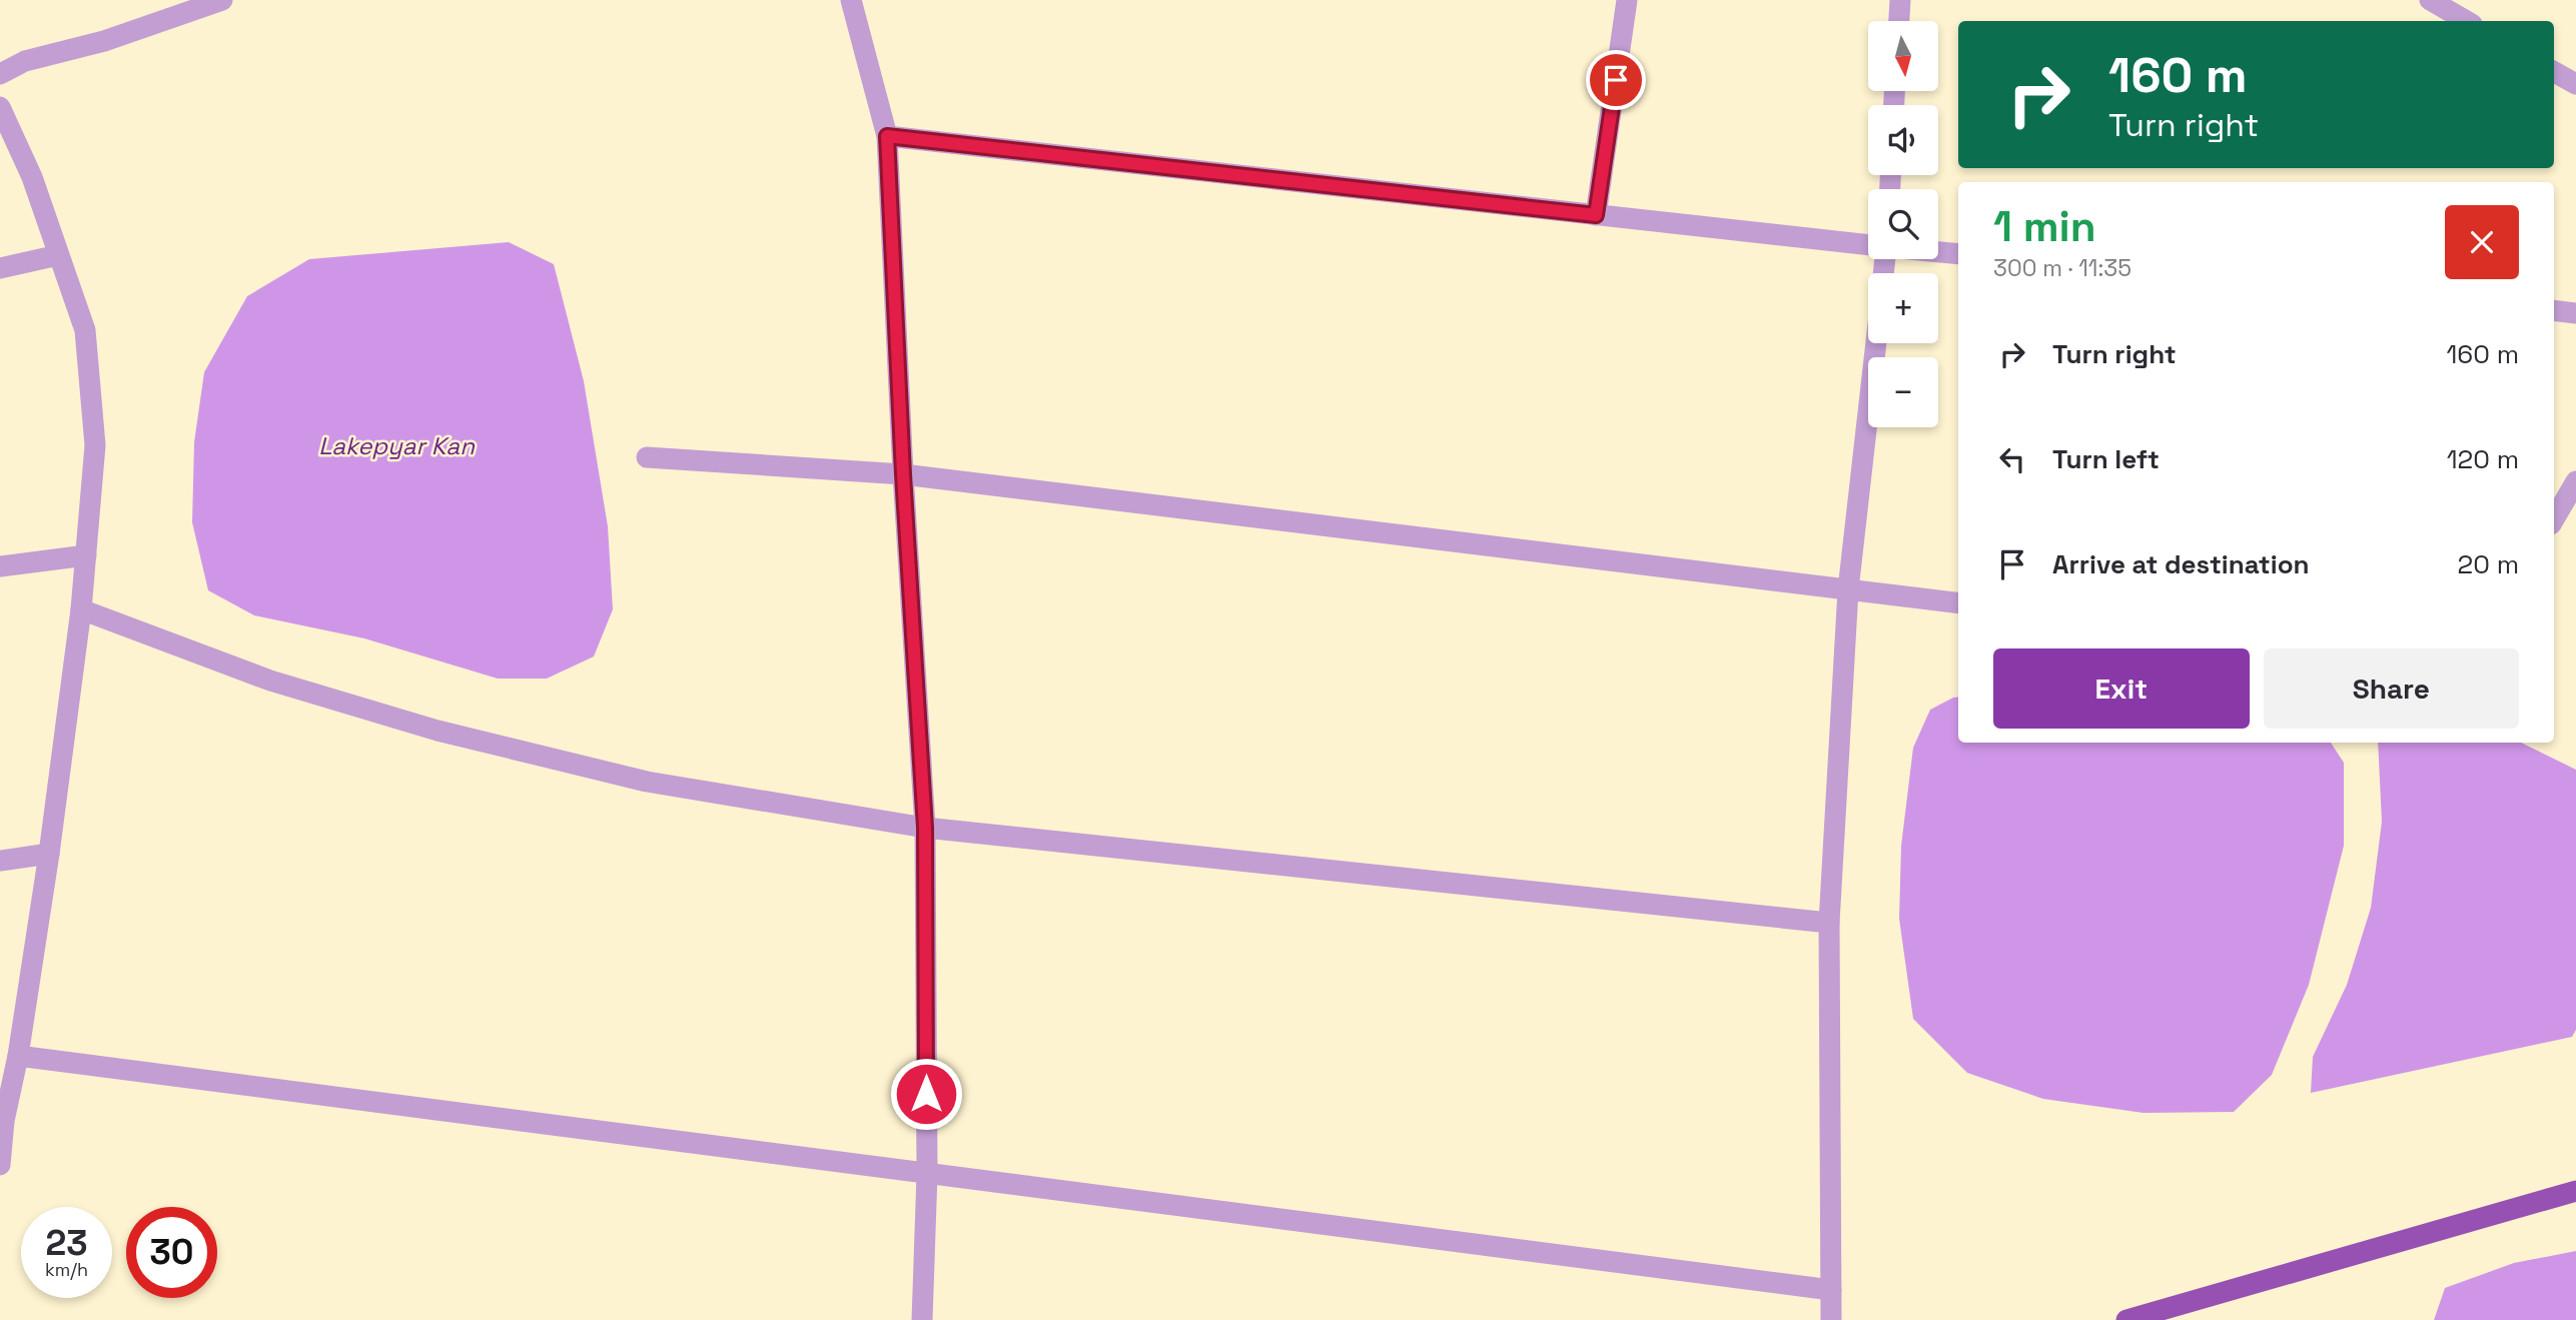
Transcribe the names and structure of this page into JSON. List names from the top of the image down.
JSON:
{
  "water": ["Lakepyar Kan"],
  "north": "bottom",
  "page": {
    "map_buttons": ["+", "−"],
    "turn": ["160 m", "Turn right"],
    "heading": ["1 min", "300 m · 11:35"],
    "list": [
      {
        "name": "Turn right",
        "value": "160 m"
      },
      {
        "name": "Turn left",
        "value": "120 m"
      },
      {
        "name": "Arrive at destination",
        "value": "20 m"
      }
    ],
    "buttons": ["Exit", "Share"],
    "speed": "23 km/h",
    "limit": "30"
  }
}
